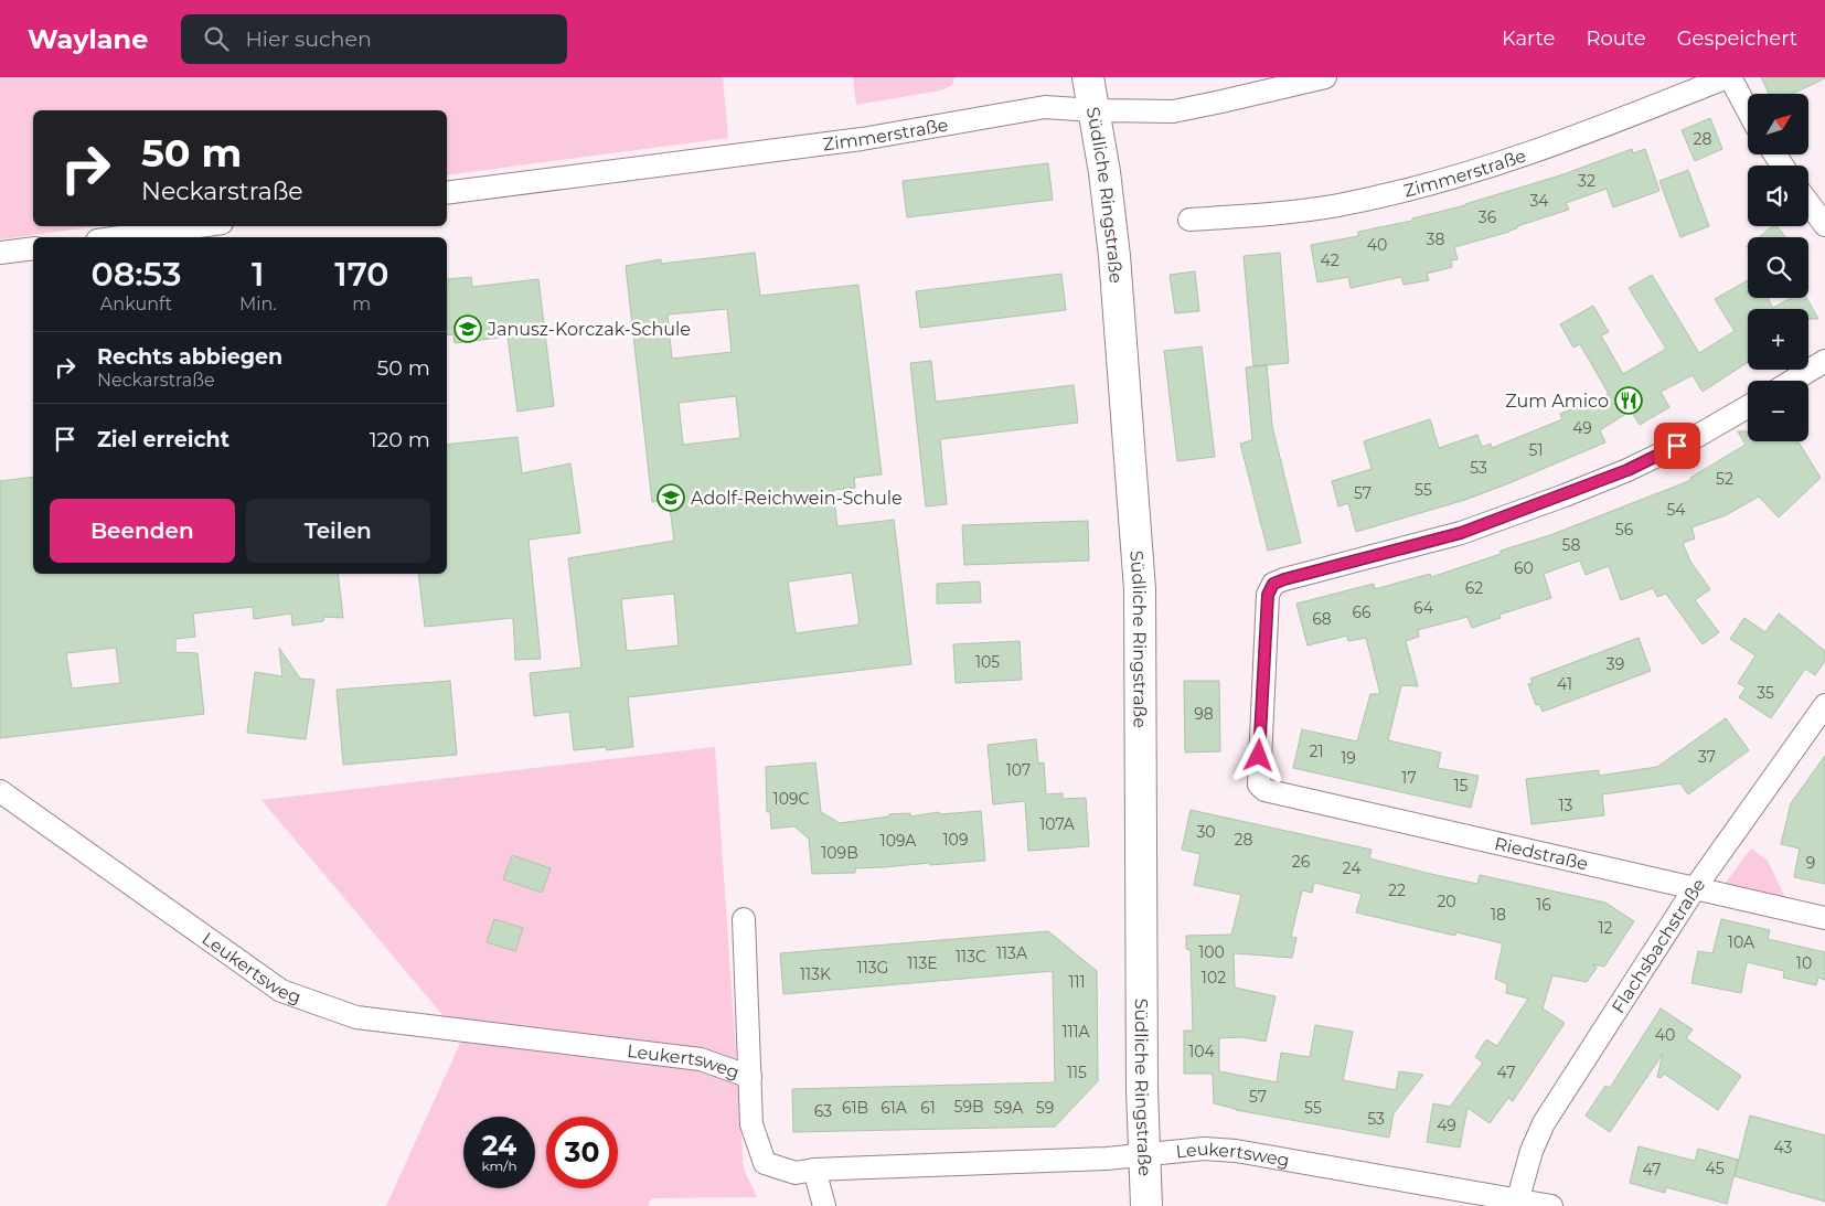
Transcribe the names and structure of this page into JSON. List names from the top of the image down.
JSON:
{
  "streets": {
    "main road": ["Südliche Ringstraße"],
    "street": [
      "Zimmerstraße",
      "Riedstraße",
      "Flachsbachstraße",
      "Leukertsweg"
    ]
  },
  "crossings": [
    ["Zimmerstraße", "Südliche Ringstraße"],
    ["Südliche Ringstraße", "Leukertsweg"],
    ["Riedstraße", "Flachsbachstraße"],
    ["Flachsbachstraße", "Leukertsweg"]
  ],
  "places": {
    "school or university": ["Janusz-Korczak-Schule", "Adolf-Reichwein-Schule"],
    "restaurant": ["Zum Amico"]
  },
  "house_numbers": [
    "28",
    "32",
    "34",
    "36",
    "38",
    "40",
    "42",
    "49",
    "51",
    "53",
    "52",
    "55",
    "57",
    "54",
    "56",
    "58",
    "60",
    "62",
    "64",
    "66",
    "68",
    "105",
    "39",
    "41",
    "35",
    "98",
    "21",
    "37",
    "19",
    "107",
    "17",
    "15",
    "109C",
    "13",
    "107A",
    "30",
    "109",
    "28",
    "109A",
    "109B",
    "26",
    "9",
    "24",
    "22",
    "20",
    "16",
    "18",
    "12",
    "10A",
    "100",
    "113A",
    "113C",
    "113E",
    "10",
    "113G",
    "113K",
    "102",
    "111",
    "111A",
    "40",
    "104",
    "115",
    "47",
    "57",
    "59B",
    "61B",
    "61A",
    "61",
    "59A",
    "59",
    "55",
    "63",
    "53",
    "49",
    "43",
    "45",
    "47"
  ],
  "north": "top right",
  "page": {
    "header": "Waylane",
    "search": "Hier suchen",
    "nav": ["Karte", "Route", "Gespeichert"],
    "map_buttons": ["+", "−"],
    "turn": ["50 m", "Neckarstraße"],
    "eta": [
      "08:53",
      "Ankunft",
      "1",
      "Min.",
      "170",
      "m"
    ],
    "list": [
      {
        "name": "Rechts abbiegen",
        "note": "Neckarstraße",
        "value": "50 m"
      },
      {
        "name": "Ziel erreicht",
        "value": "120 m"
      }
    ],
    "buttons": ["Beenden", "Teilen"],
    "speed": "24 km/h",
    "limit": "30"
  }
}
